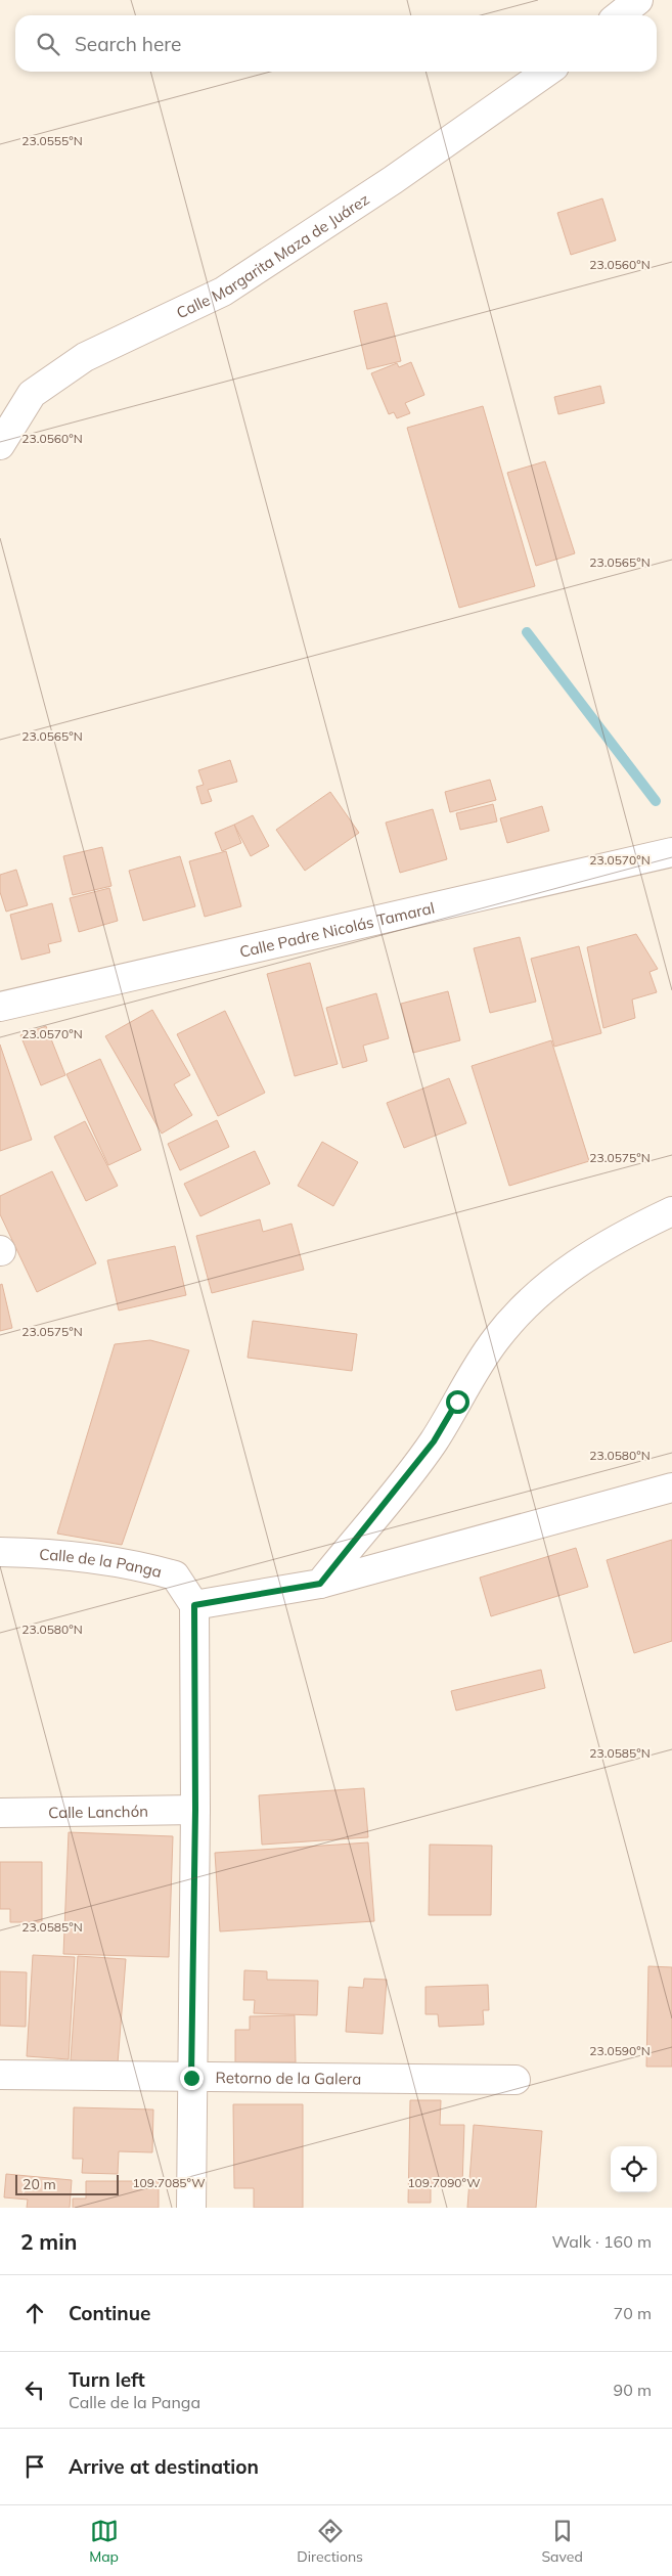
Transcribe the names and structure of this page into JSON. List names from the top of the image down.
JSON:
{
  "streets": {
    "street": [
      "Calle Margarita Maza de Juárez",
      "Calle Padre Nicolás Tamaral",
      "Calle de la Panga",
      "Calle Lanchón",
      "Retorno de la Galera"
    ]
  },
  "scale_bar": "20 m",
  "page": {
    "search": "Search here",
    "scale": "20 m",
    "heading": ["2 min", "Walk · 160 m"],
    "list": [
      ["Continue", "70 m"],
      ["Turn left", "Calle de la Panga", "90 m"],
      "Arrive at destination"
    ],
    "nav": ["Map", "Directions", "Saved"]
  },
  "coordinates": [
    "23.0555°N",
    "23.0560°N",
    "23.0565°N",
    "23.0570°N",
    "23.0575°N",
    "23.0580°N",
    "23.0585°N",
    "23.0590°N",
    "109.7085°W",
    "109.7090°W"
  ]
}
